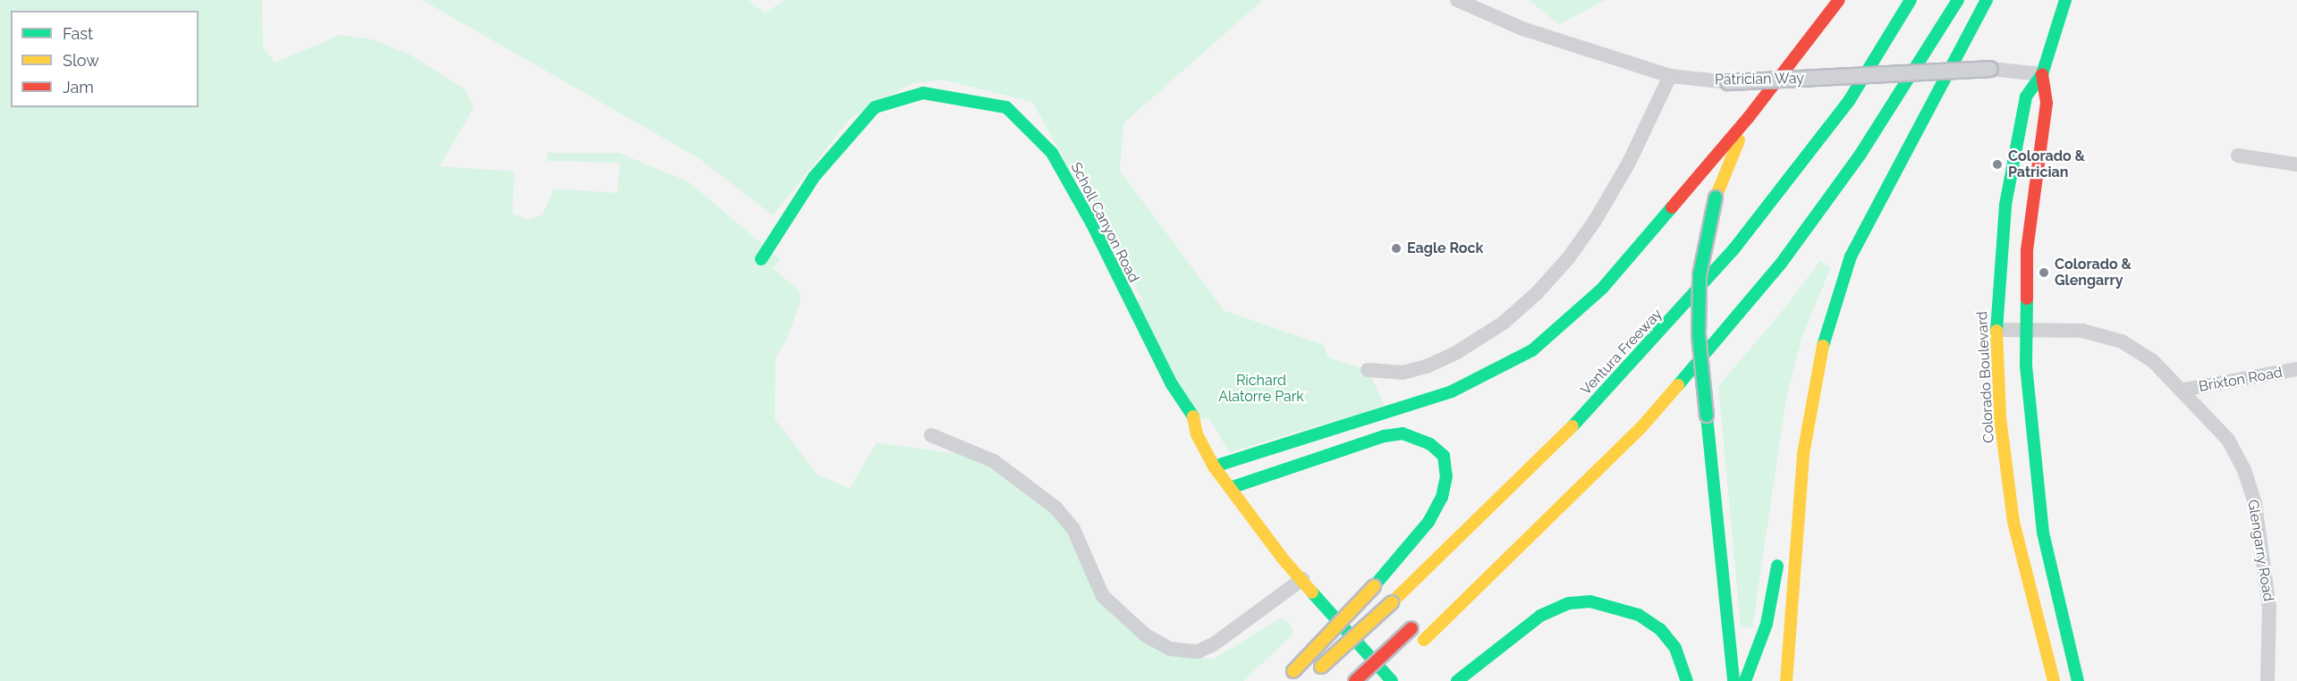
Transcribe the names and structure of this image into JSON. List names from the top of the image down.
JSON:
{
  "streets": {
    "main road": ["Scholl Canyon Road", "Ventura Freeway", "Colorado Boulevard"],
    "street": ["Patrician Way", "Brixton Road", "Glengarry Road"]
  },
  "crossings": [
    ["Patrician Way", "Colorado Boulevard"],
    ["Colorado Boulevard", "Glengarry Road"],
    ["Brixton Road", "Glengarry Road"]
  ],
  "parks": ["Richard Alatorre Park"],
  "places": ["Colorado & Patrician", "Eagle Rock", "Colorado & Glengarry"],
  "legend": ["Fast", "Slow", "Jam"]
}
